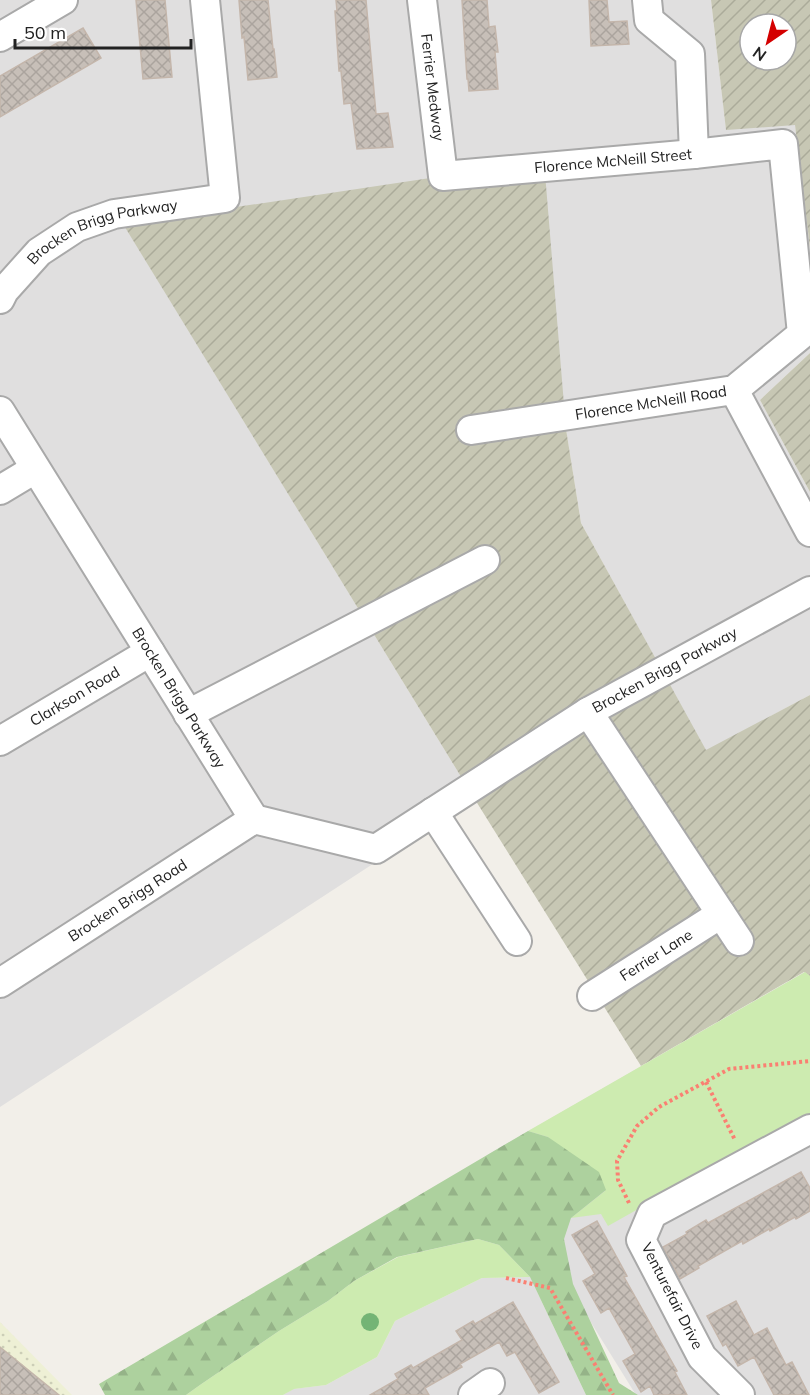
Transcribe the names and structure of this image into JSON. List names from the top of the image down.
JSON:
{
  "streets": {
    "street": [
      "Ferrier Medway",
      "Florence McNeill Street",
      "Brocken Brigg Parkway",
      "Florence McNeill Road",
      "Clarkson Road",
      "Brocken Brigg Road",
      "Ferrier Lane",
      "Venturefair Drive"
    ]
  },
  "crossings": [
    ["Ferrier Medway", "Florence McNeill Street"],
    ["Florence McNeill Street", "Florence McNeill Road"],
    ["Brocken Brigg Parkway", "Clarkson Road"],
    ["Brocken Brigg Parkway", "Brocken Brigg Road"]
  ],
  "scale_bar": "50 m",
  "north": "bottom left"
}
